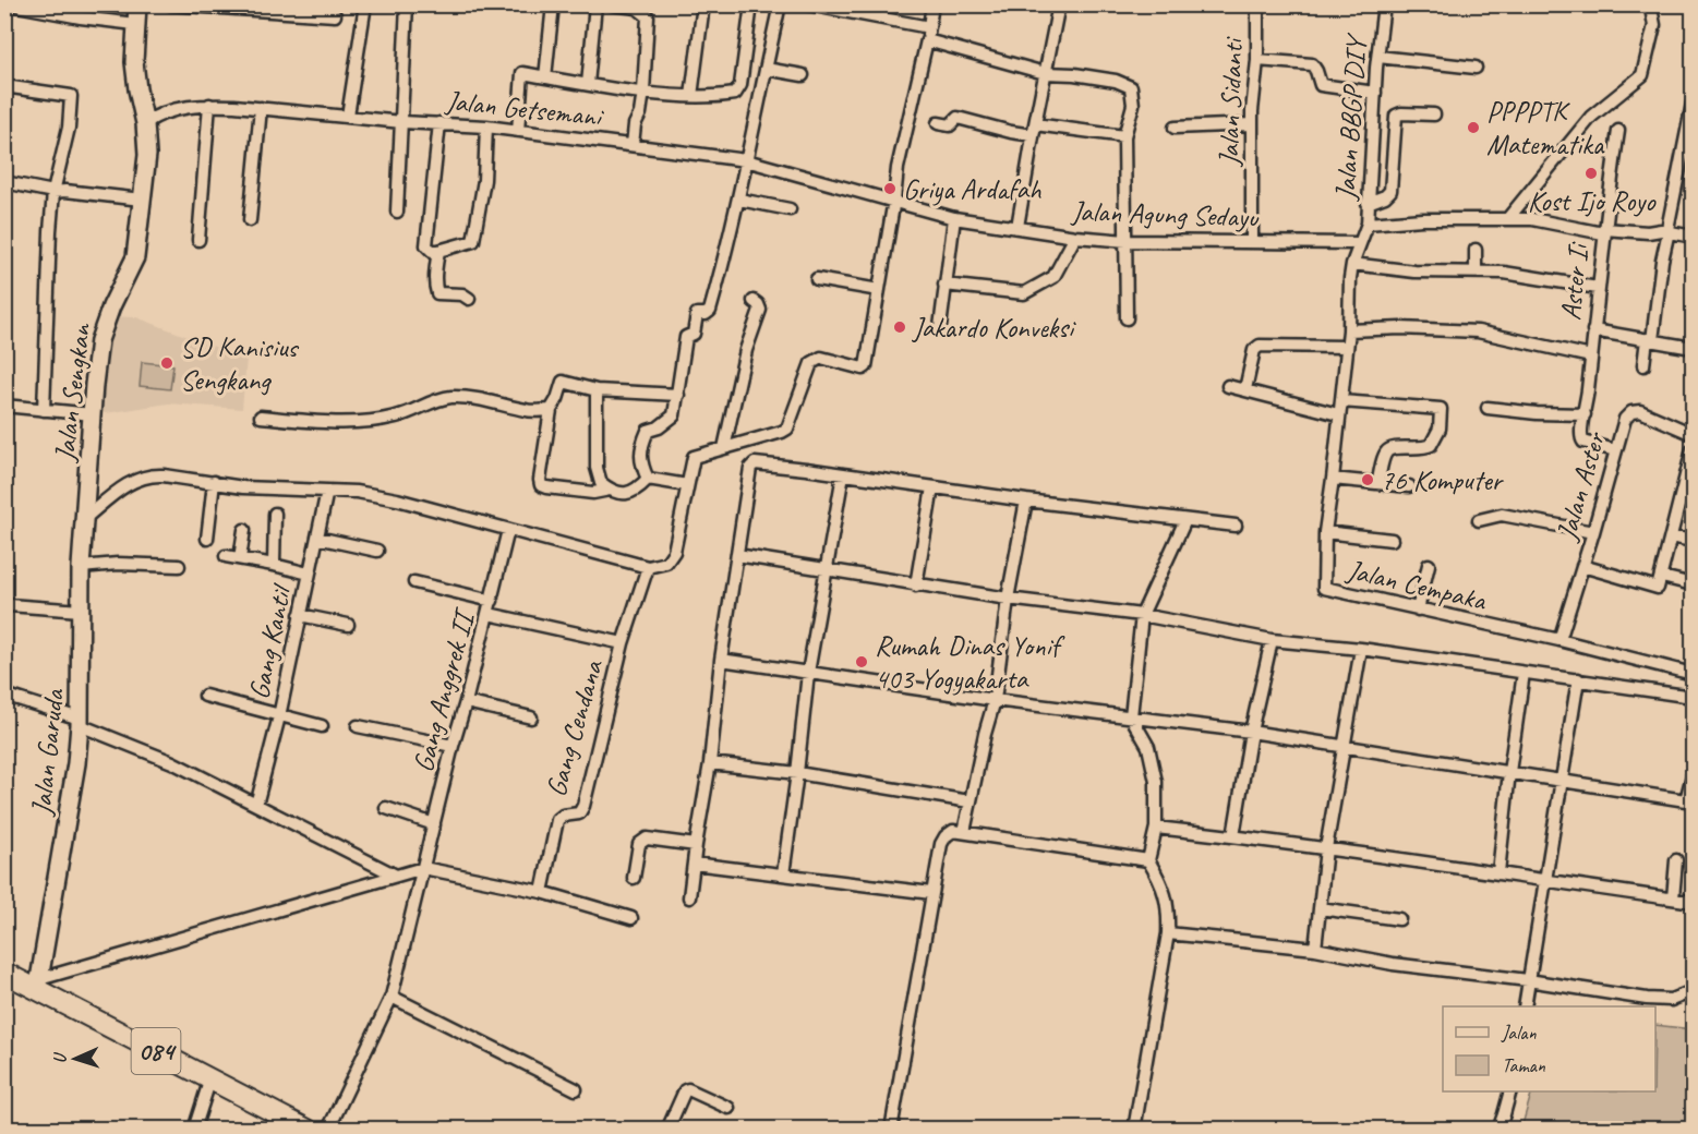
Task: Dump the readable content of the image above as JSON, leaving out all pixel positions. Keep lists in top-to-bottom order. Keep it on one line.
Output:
{"streets":{"main road":["Jalan Sengkan","Jalan Garuda","084"],"street":["Jalan Sidanti","Jalan Getsemani","Jalan BBGP DIY","Jalan Agung Sedayu","Aster Ii","Jalan Aster","Jalan Cempaka","Gang Kantil","Gang Anggrek II","Gang Cendana"]},"crossings":[["Jalan Sidanti","Jalan Agung Sedayu"],["Jalan Getsemani","Jalan Agung Sedayu"],["Jalan Getsemani","Jalan Sengkan"],["Jalan BBGP DIY","Jalan Agung Sedayu"],["Jalan BBGP DIY","Jalan Cempaka"],["Jalan Agung Sedayu","Aster Ii"],["Jalan Agung Sedayu","Jalan Cempaka"],["Aster Ii","Jalan Aster"],["Jalan Sengkan","Jalan Garuda"],["Jalan Aster","Jalan Cempaka"],["Jalan Garuda","084"]],"places":["PPPPTK Matematika","Kost Ijo Royo","Griya Ardafah","Jakardo Konveksi","SD Kanisius Sengkang","76 Komputer","Rumah Dinas Yonif 403 Yogyakarta"],"legend":["Jalan","Taman"],"north":"left"}
